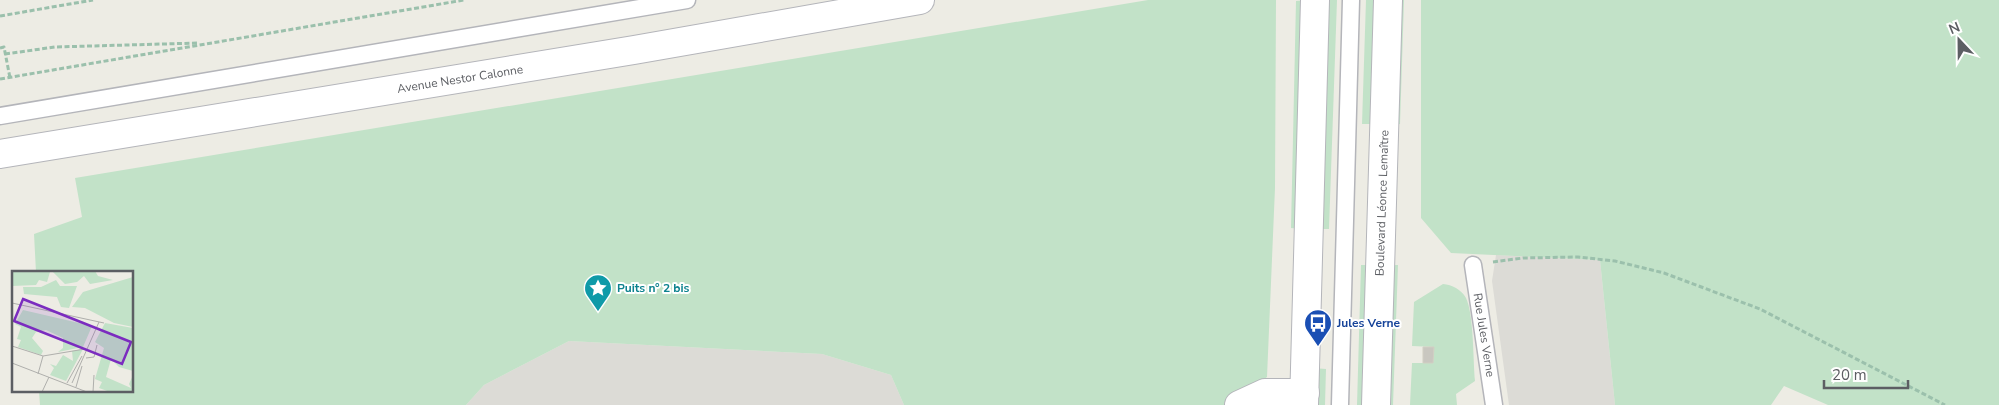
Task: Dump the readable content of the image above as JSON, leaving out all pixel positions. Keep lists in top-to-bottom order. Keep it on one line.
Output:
{"streets":{"street":["Avenue Nestor Calonne","Boulevard Léonce Lemaître"],"lane":["Rue Jules Verne"]},"places":{"place":["Puits n° 2 bis"],"bus stop":["Jules Verne"]},"scale_bar":"20 m","north":"top"}
